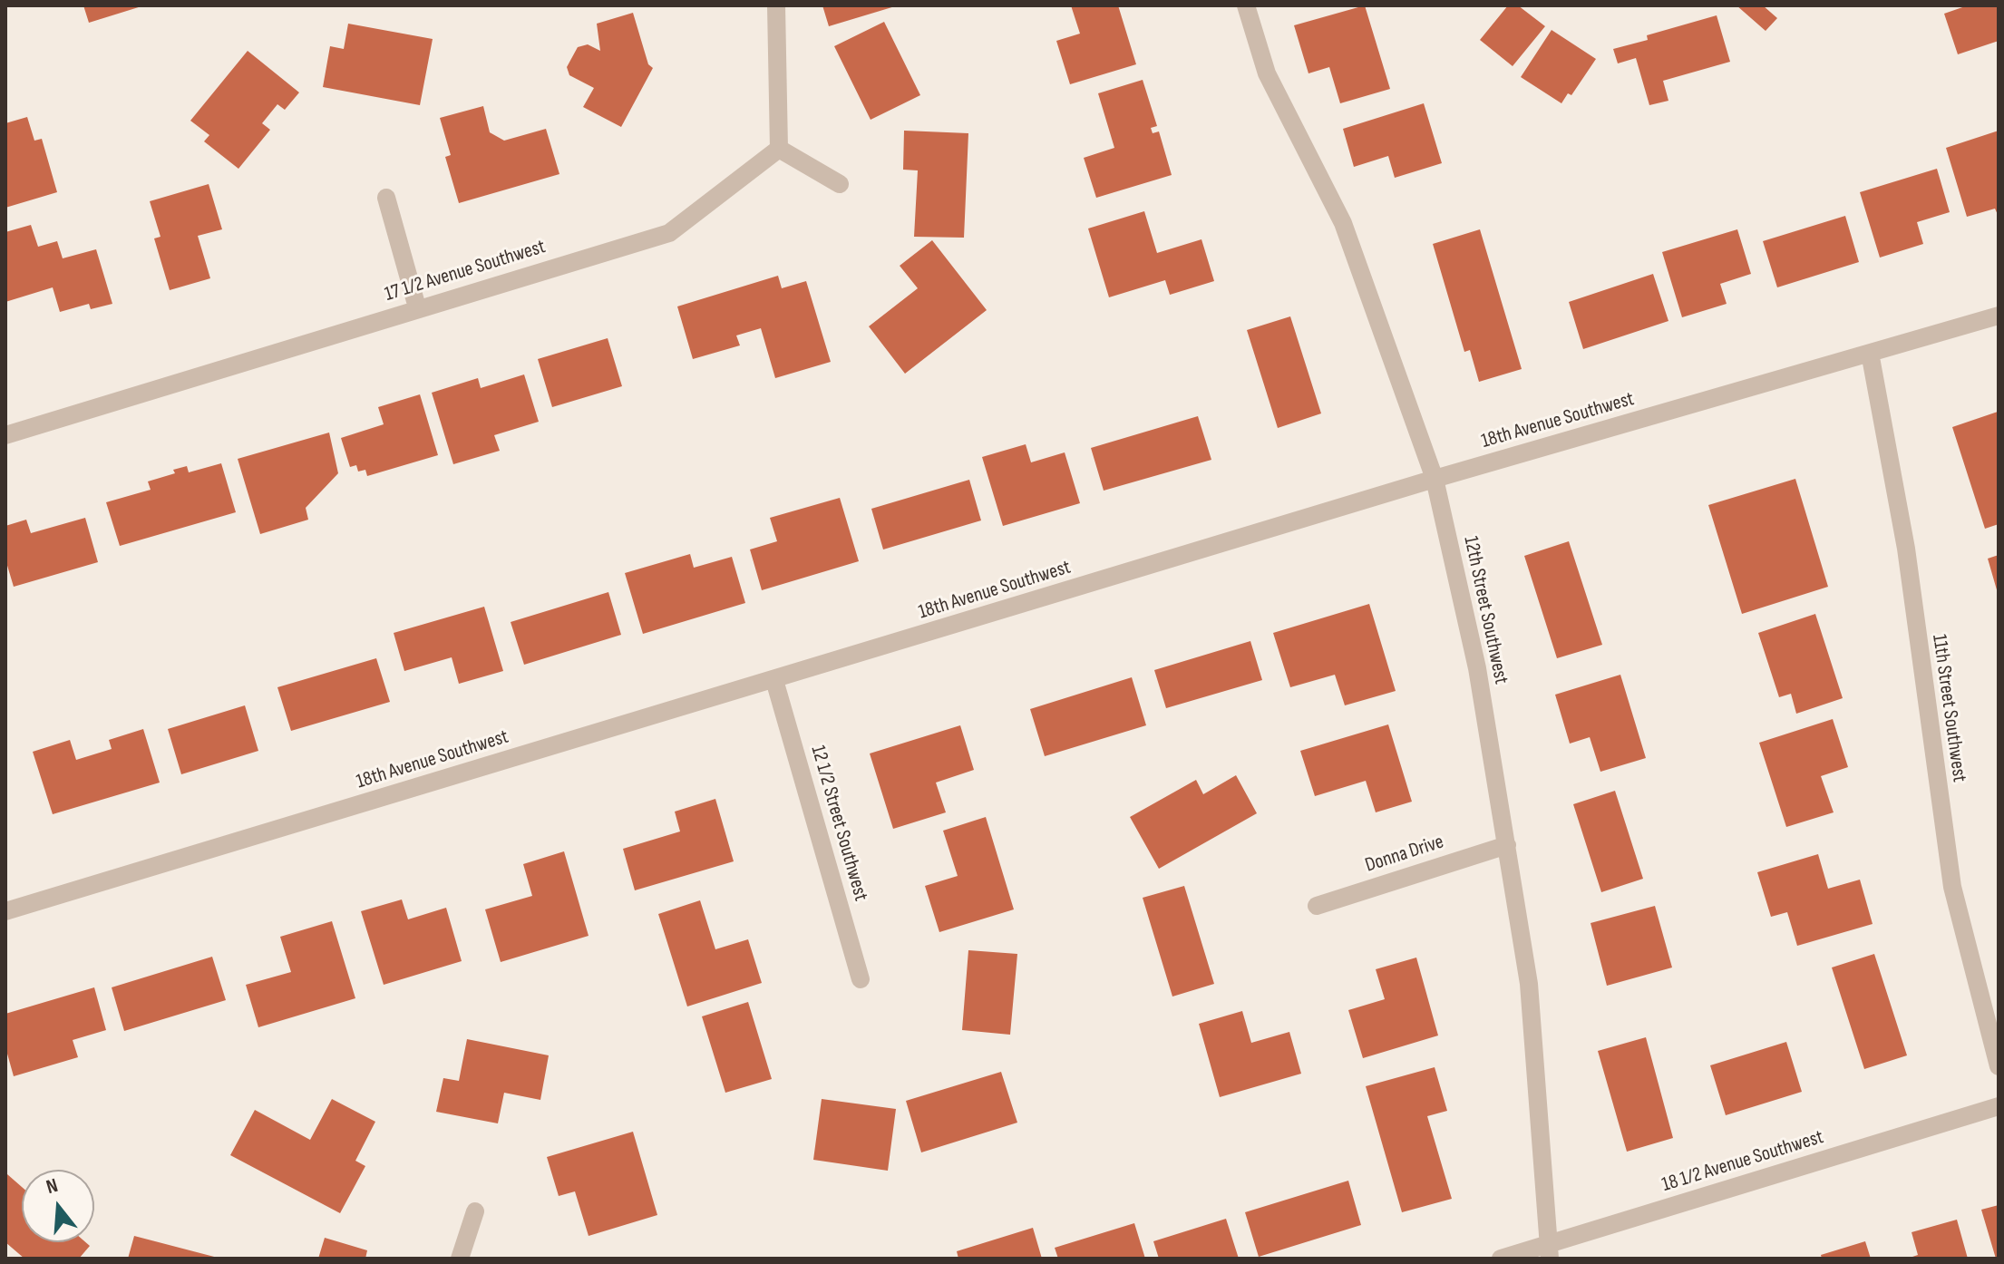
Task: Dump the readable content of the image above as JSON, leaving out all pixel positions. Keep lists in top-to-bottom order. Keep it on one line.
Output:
{"streets":{"street":["17 1/2 Avenue Southwest","18th Avenue Southwest","12th Street Southwest","11th Street Southwest","12 1/2 Street Southwest","Donna Drive","18 1/2 Avenue Southwest"]},"crossings":[["18th Avenue Southwest","12th Street Southwest"],["18th Avenue Southwest","11th Street Southwest"],["18th Avenue Southwest","12 1/2 Street Southwest"],["12th Street Southwest","Donna Drive"],["12th Street Southwest","18 1/2 Avenue Southwest"]],"north":"top"}
